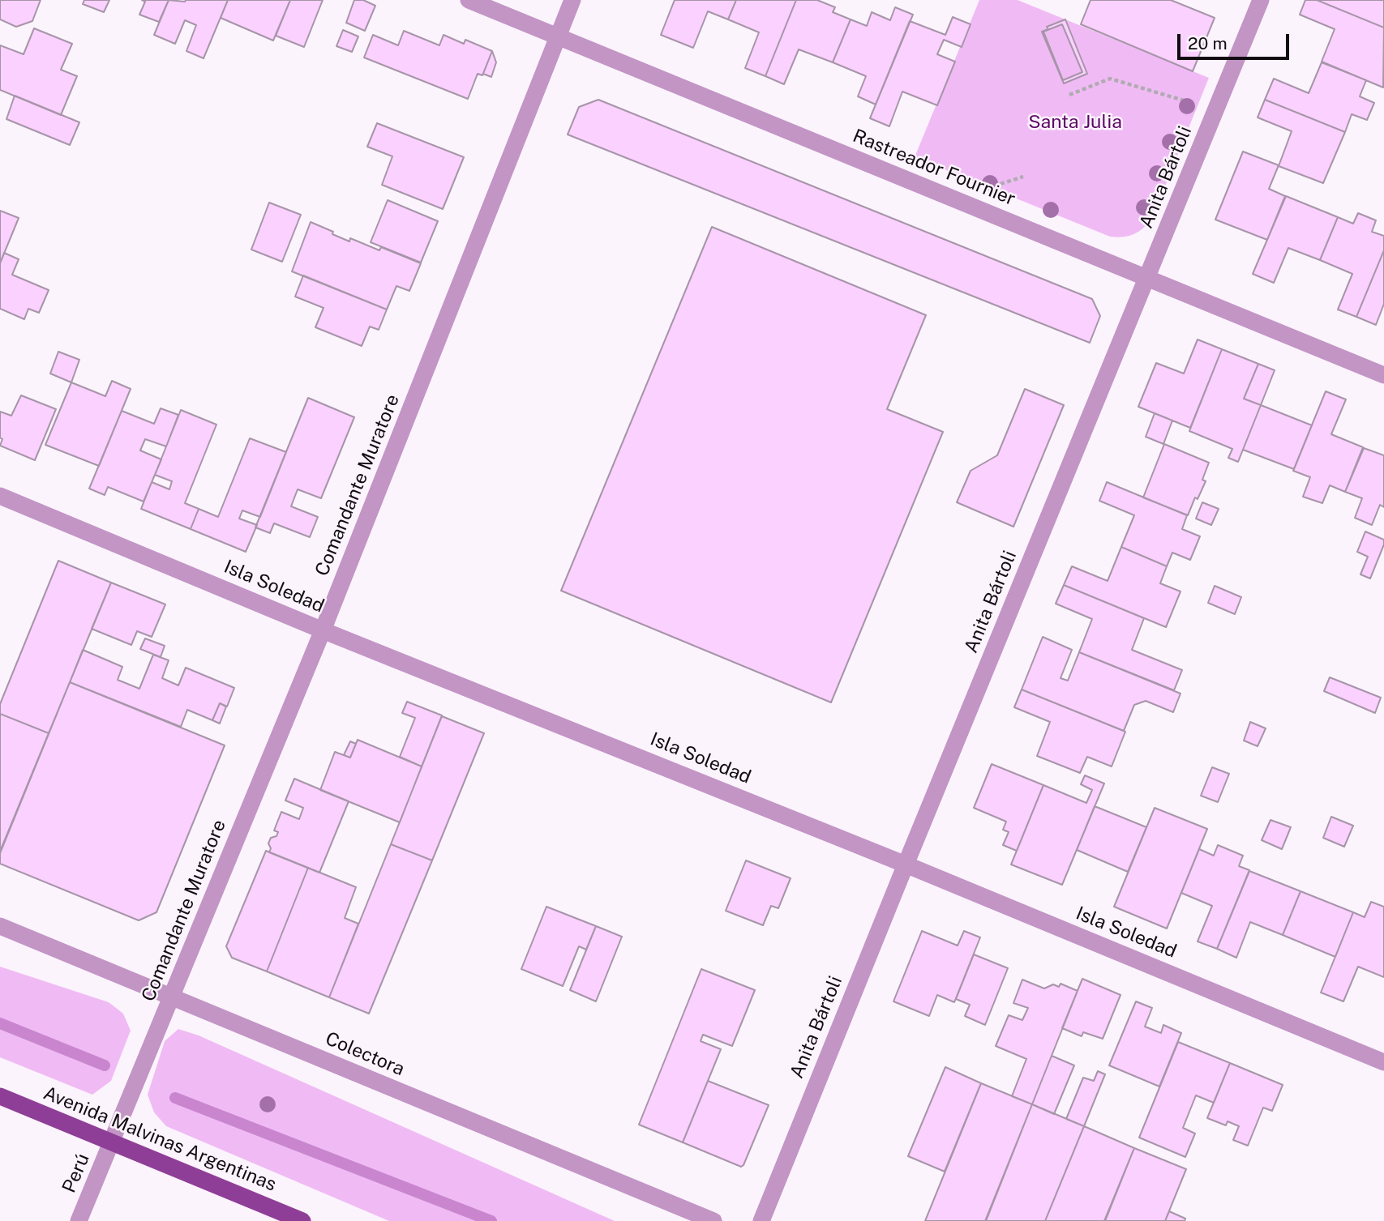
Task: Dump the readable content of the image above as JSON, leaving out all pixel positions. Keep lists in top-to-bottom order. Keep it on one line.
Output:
{"streets":{"main road":["Avenida Malvinas Argentinas"],"street":["Rastreador Fournier","Anita Bártoli","Comandante Muratore","Isla Soledad","Colectora","Perú"]},"crossings":[["Rastreador Fournier","Anita Bártoli"],["Rastreador Fournier","Comandante Muratore"],["Anita Bártoli","Isla Soledad"],["Comandante Muratore","Isla Soledad"],["Comandante Muratore","Colectora"],["Comandante Muratore","Avenida Malvinas Argentinas"],["Comandante Muratore","Perú"],["Avenida Malvinas Argentinas","Perú"]],"parks":["Santa Julia"],"scale_bar":"20 m"}
